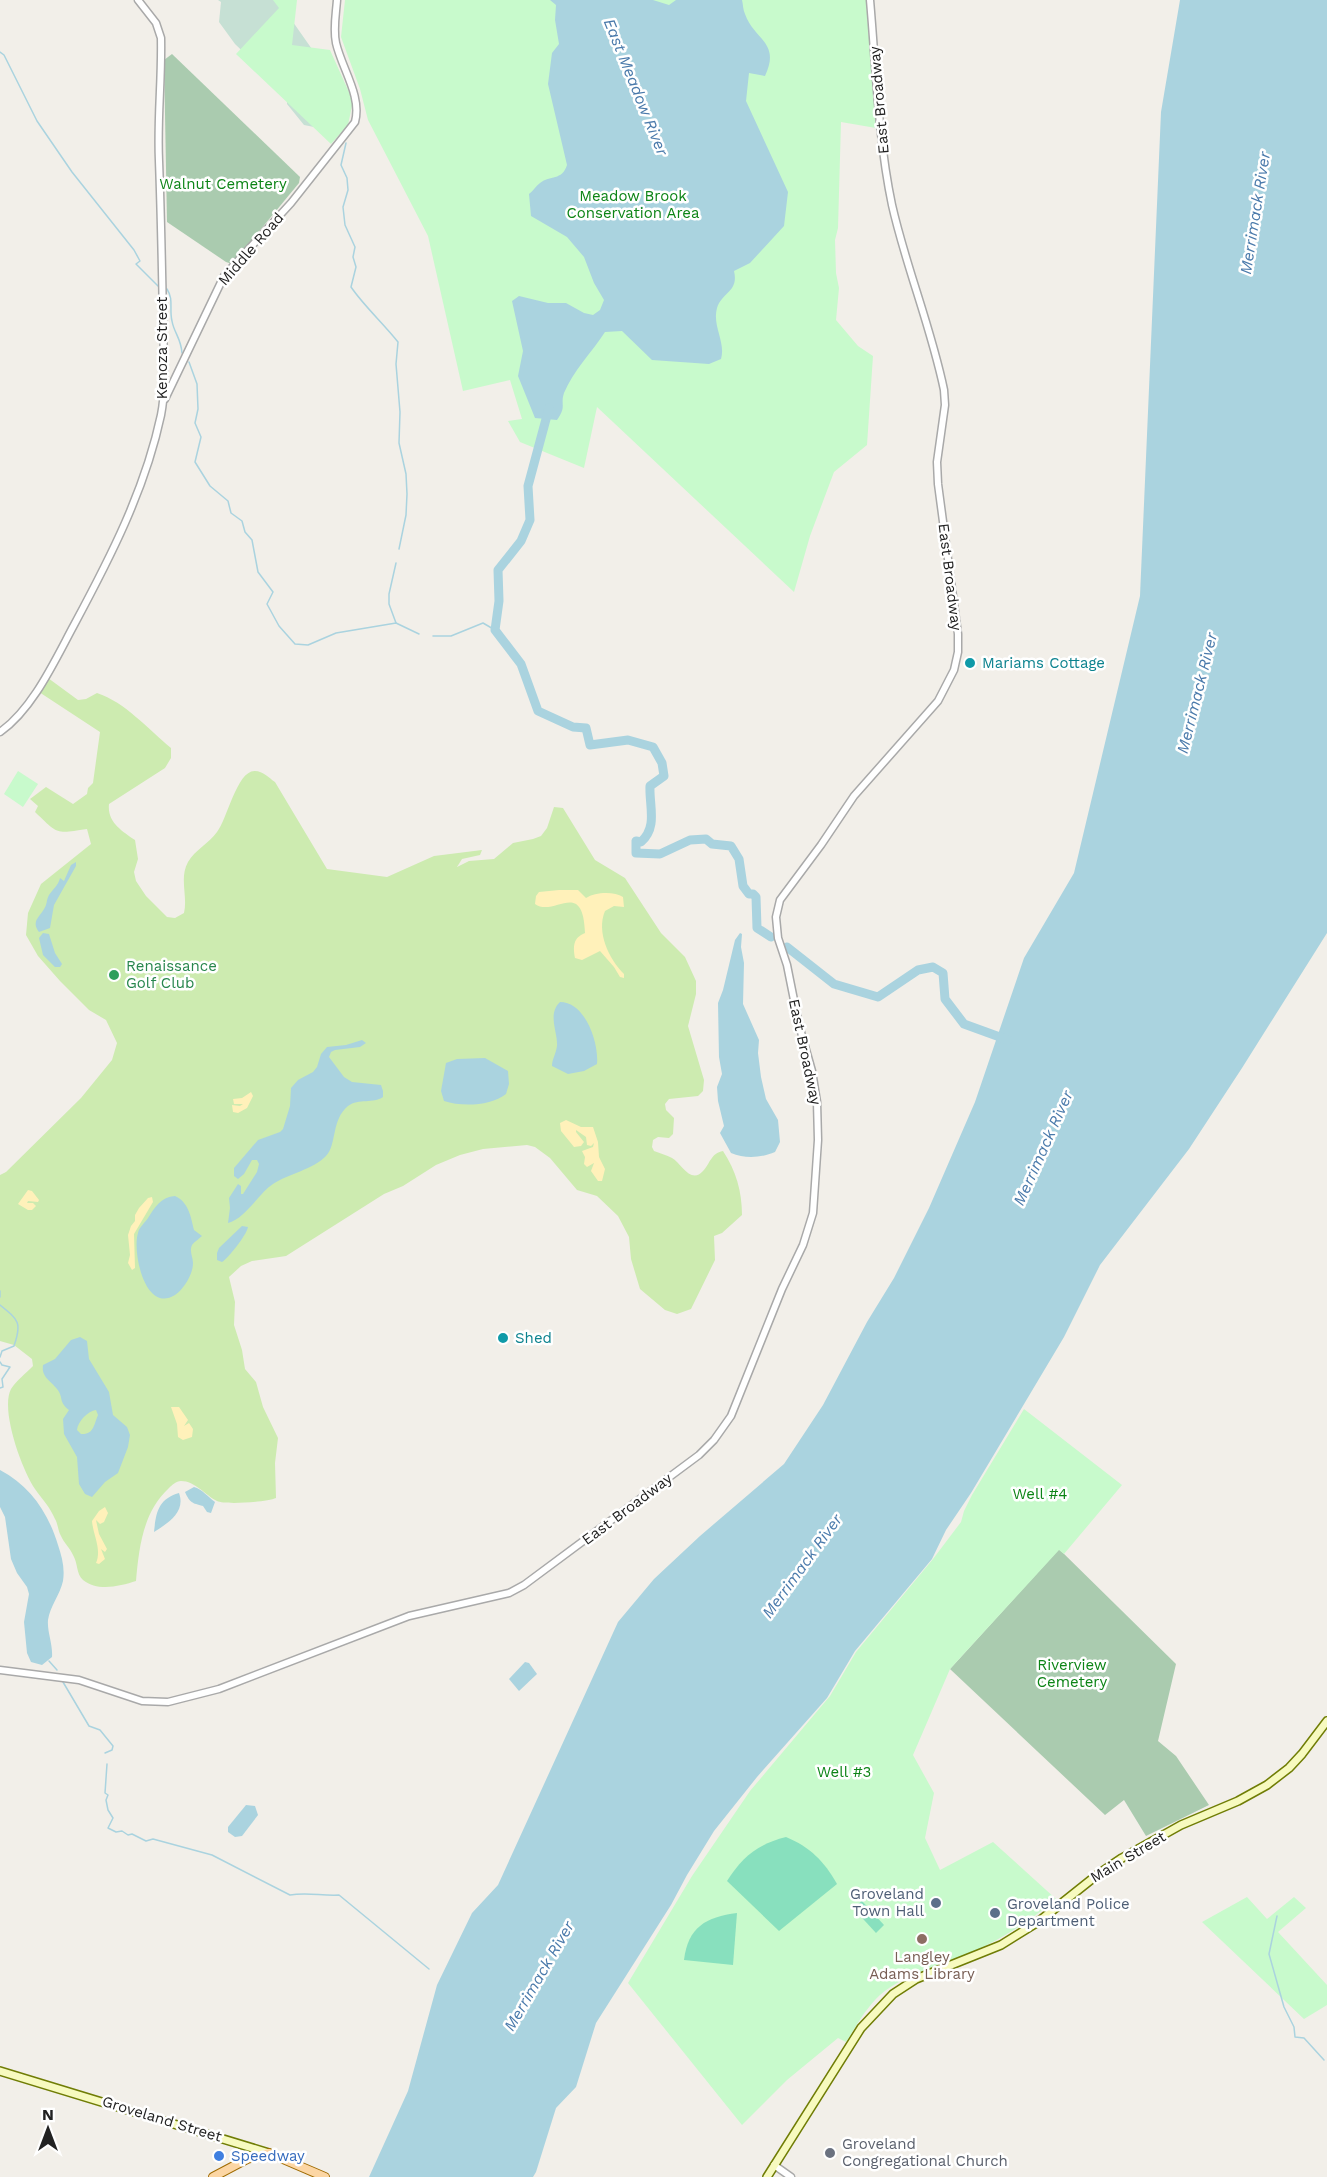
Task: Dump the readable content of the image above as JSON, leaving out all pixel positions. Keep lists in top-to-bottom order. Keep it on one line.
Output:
{"streets":{"main road":["Main Street","Groveland Street"],"street":["East Broadway","Middle Road","Kenoza Street"]},"crossings":[["Middle Road","Kenoza Street"]],"water":["East Meadow River","Merrimack River"],"parks":["Walnut Cemetery","Meadow Brook Conservation Area","Well #4","Riverview Cemetery","Well #3"],"places":["Mariams Cottage","Renaissance Golf Club","Shed","Groveland Town Hall","Groveland Police Department","Langley Adams Library","Groveland Congregational Church","Speedway"],"north":"top"}
